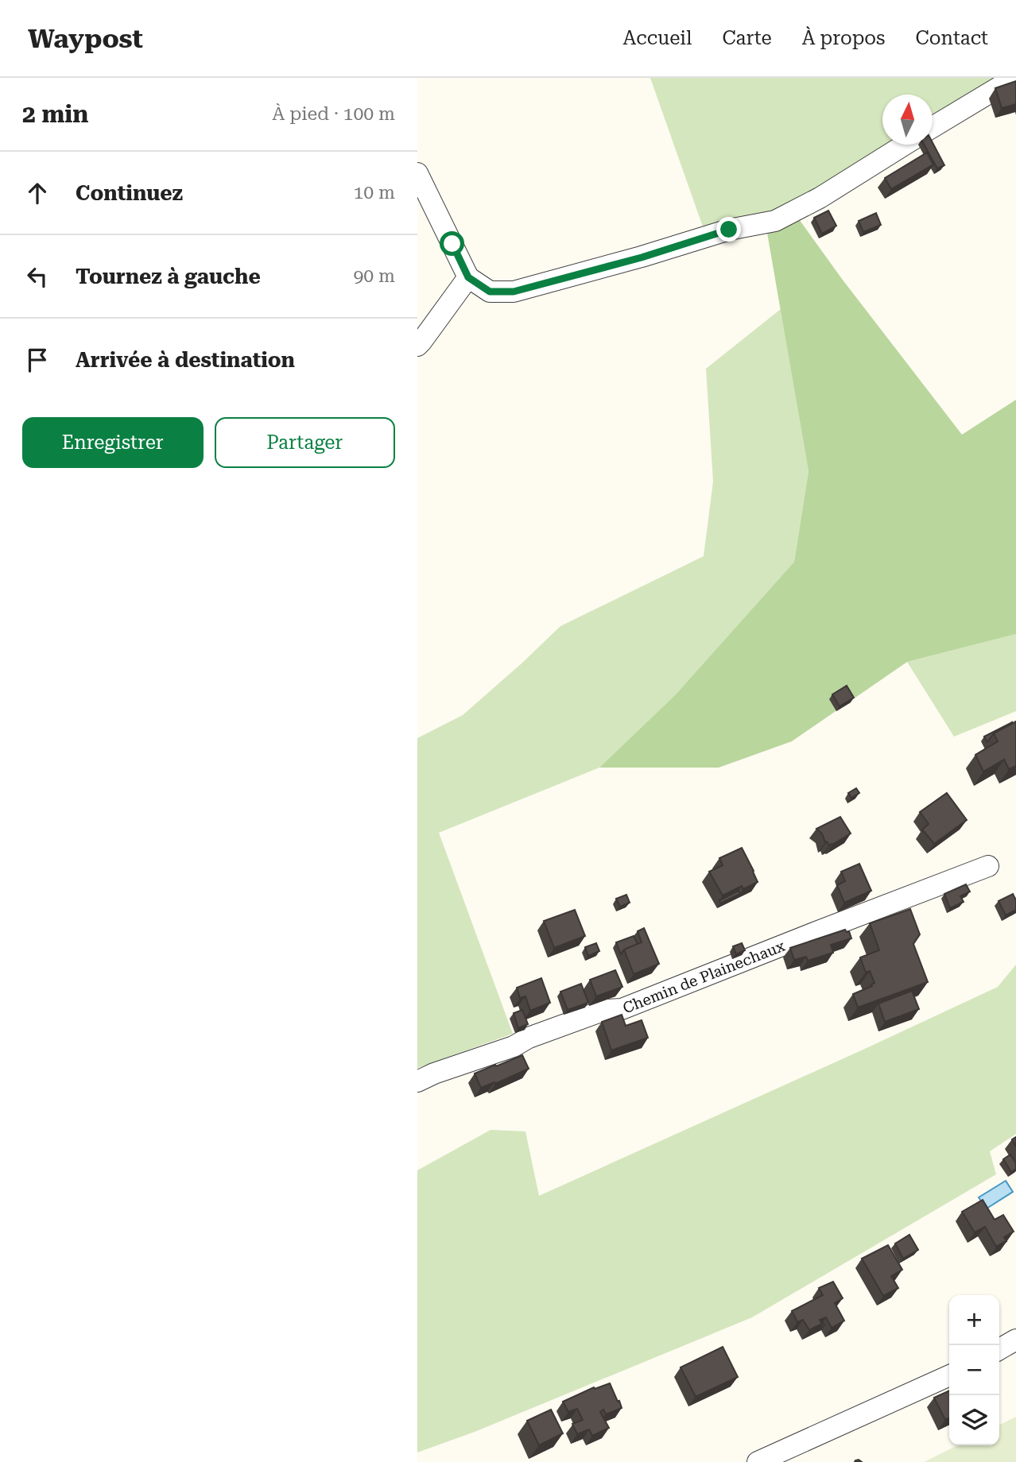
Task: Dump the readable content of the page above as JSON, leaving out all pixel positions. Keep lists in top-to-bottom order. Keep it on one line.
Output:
{"streets":{"street":["Chemin de Plainechaux"]},"north":"top","page":{"header":"Waypost","nav":["Accueil","Carte","À propos","Contact"],"heading":["2 min","À pied · 100 m"],"list":[["Continuez","10 m"],["Tournez à gauche","90 m"],"Arrivée à destination"],"buttons":["Enregistrer","Partager"],"map_buttons":["+","−"]}}
